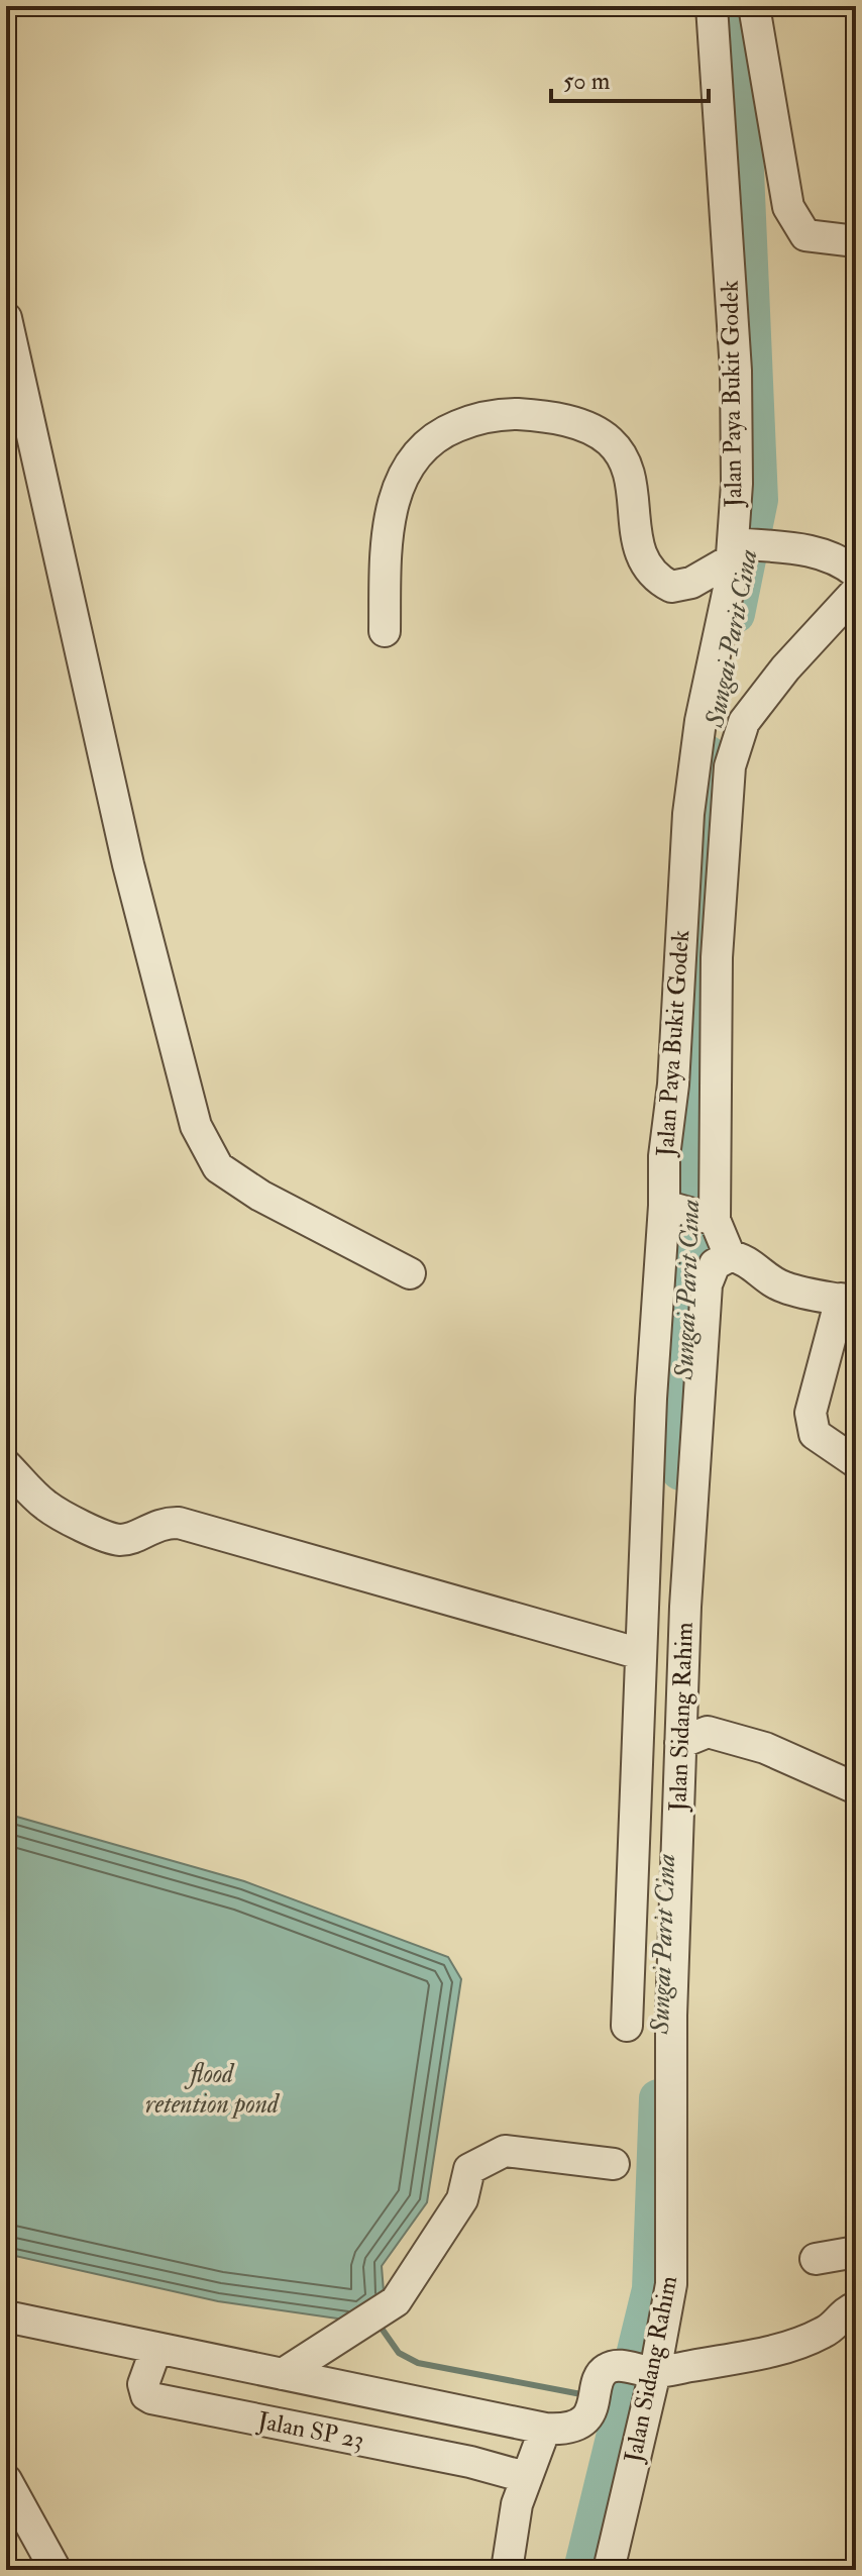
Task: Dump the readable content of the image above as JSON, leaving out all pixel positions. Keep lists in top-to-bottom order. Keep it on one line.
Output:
{"streets":{"street":["Jalan Paya Bukit Godek","Jalan Sidang Rahim","Jalan SP 23"]},"water":["Sungai Parit Cina","flood retention pond"],"scale_bar":"50 m"}
